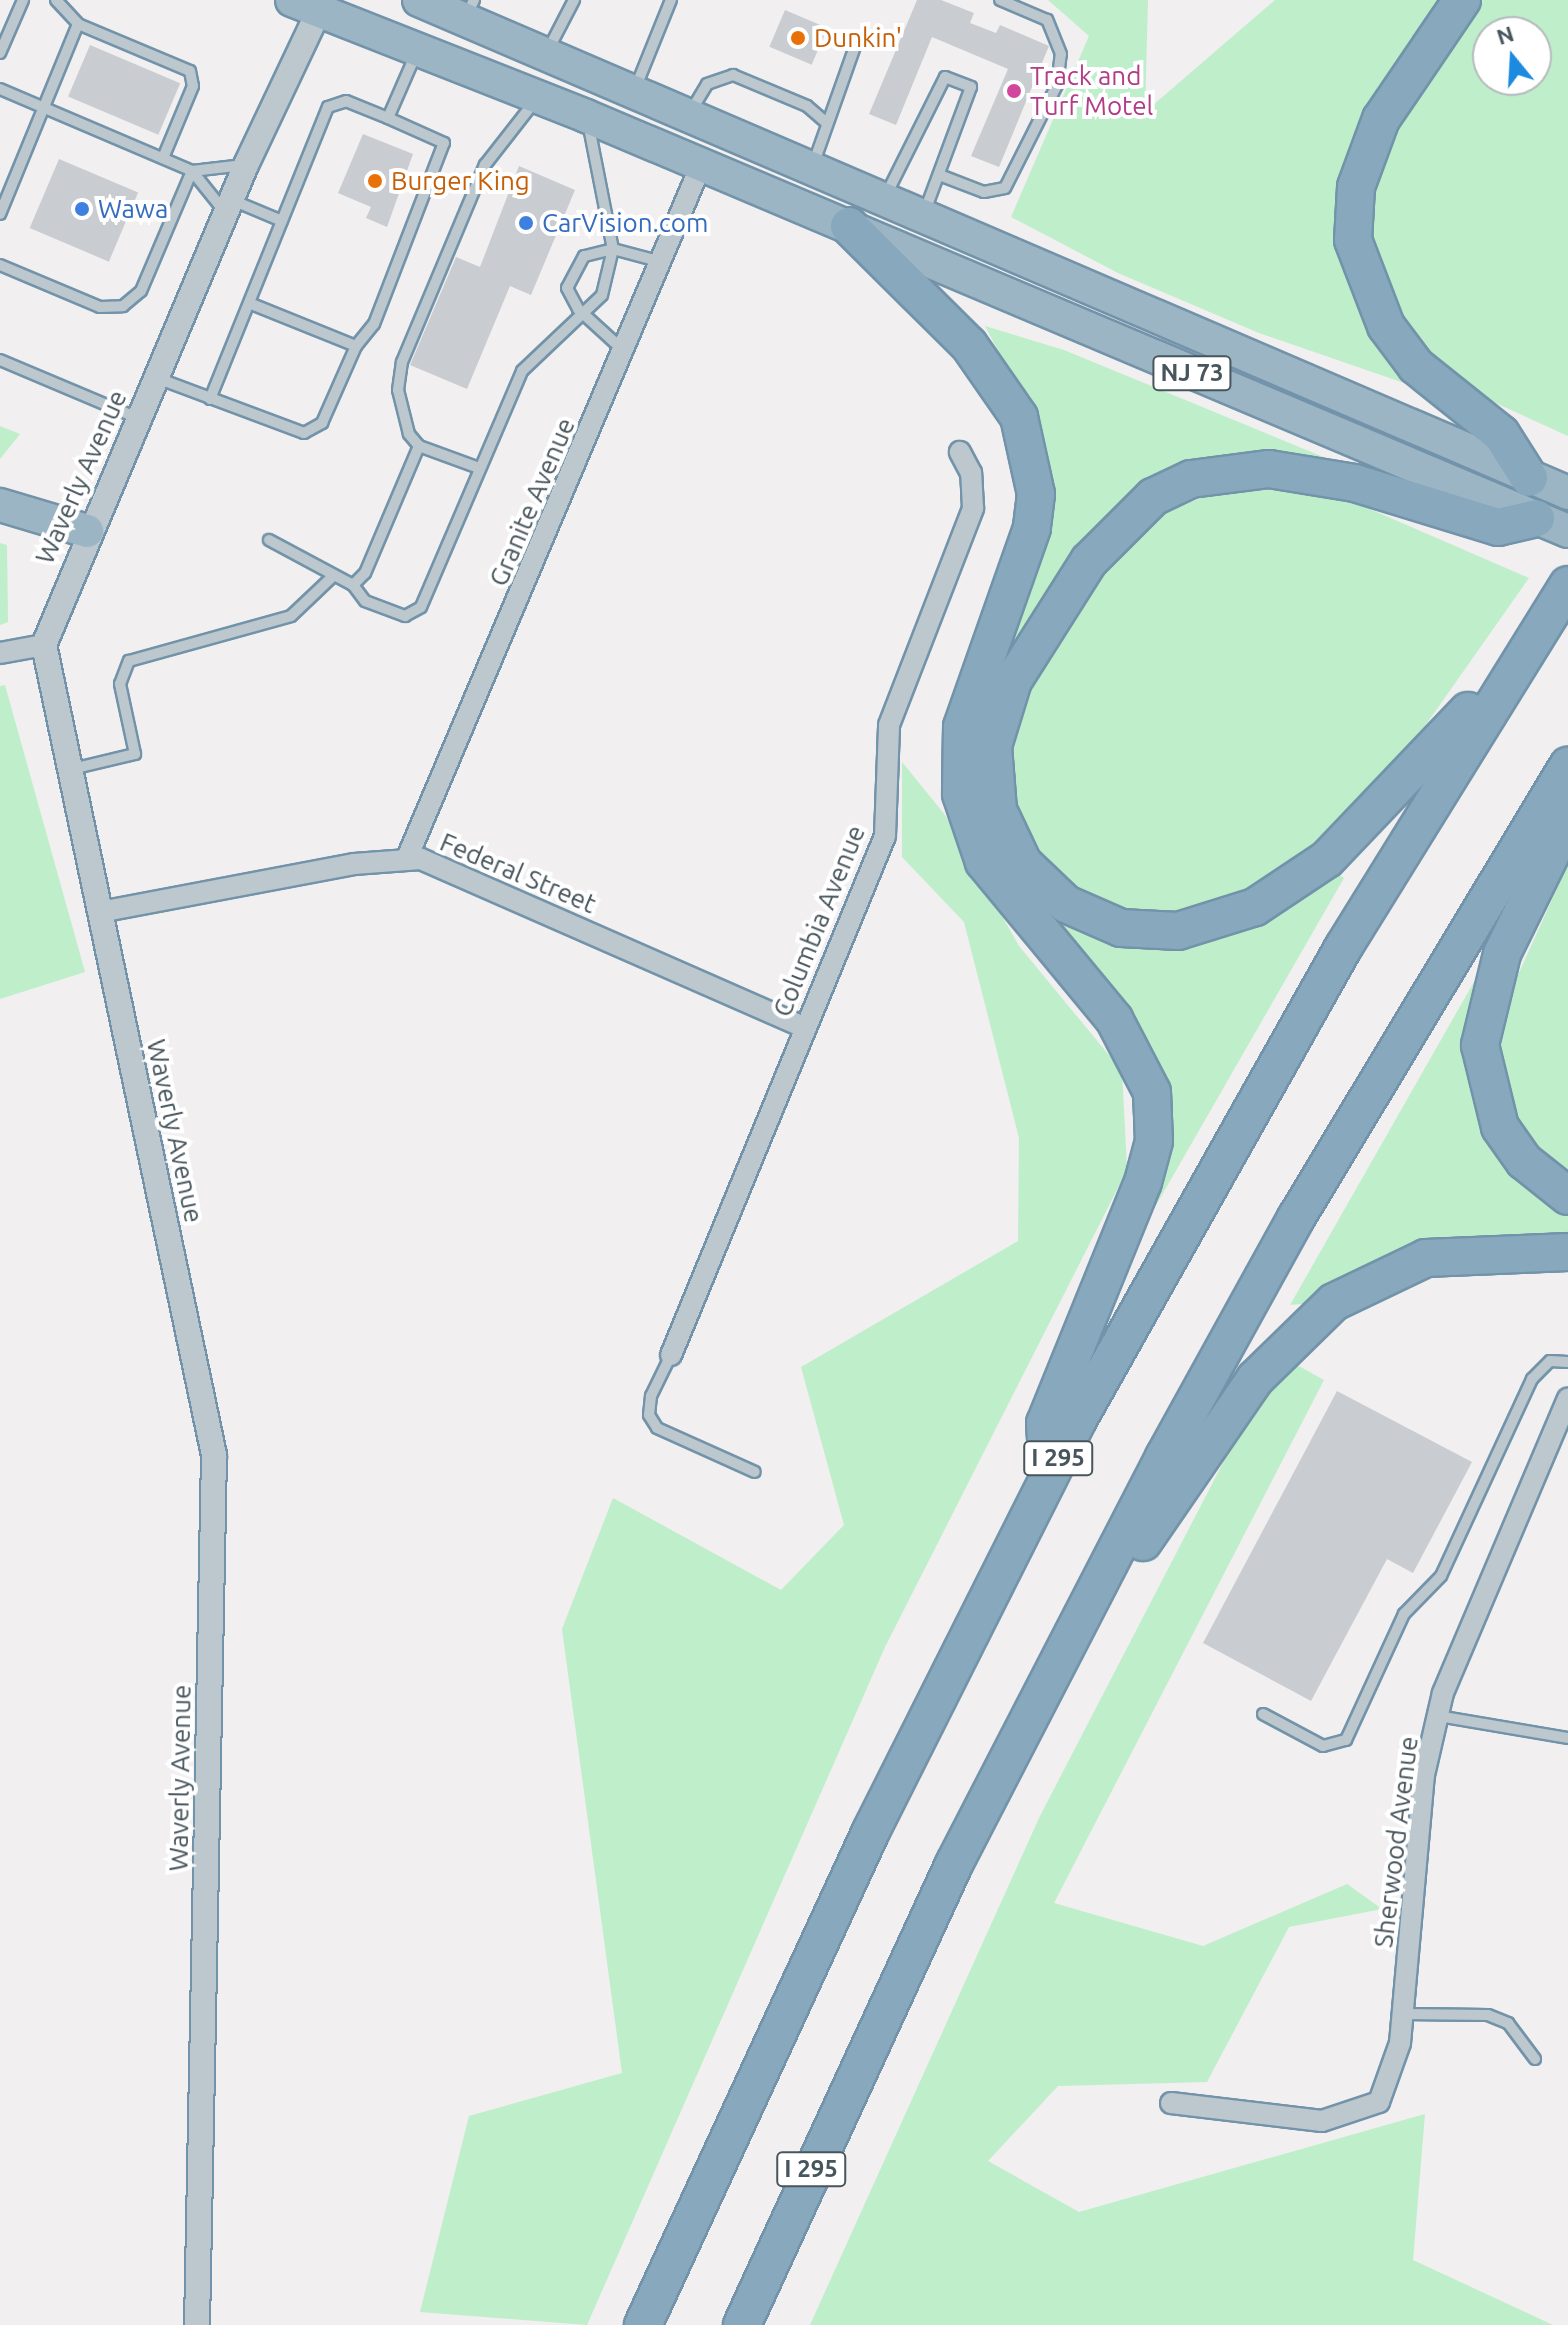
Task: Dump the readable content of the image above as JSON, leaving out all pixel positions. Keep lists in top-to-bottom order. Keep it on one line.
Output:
{"streets":{"highway":["NJ 73","I 295"],"street":["Waverly Avenue","Granite Avenue","Federal Street","Columbia Avenue","Sherwood Avenue"]},"crossings":[["NJ 73","Waverly Avenue"],["NJ 73","Granite Avenue"],["Waverly Avenue","Federal Street"],["Granite Avenue","Federal Street"],["Federal Street","Columbia Avenue"]],"places":["Dunkin'","Track and Turf Motel","Burger King","Wawa","CarVision.com"],"north":"top"}
